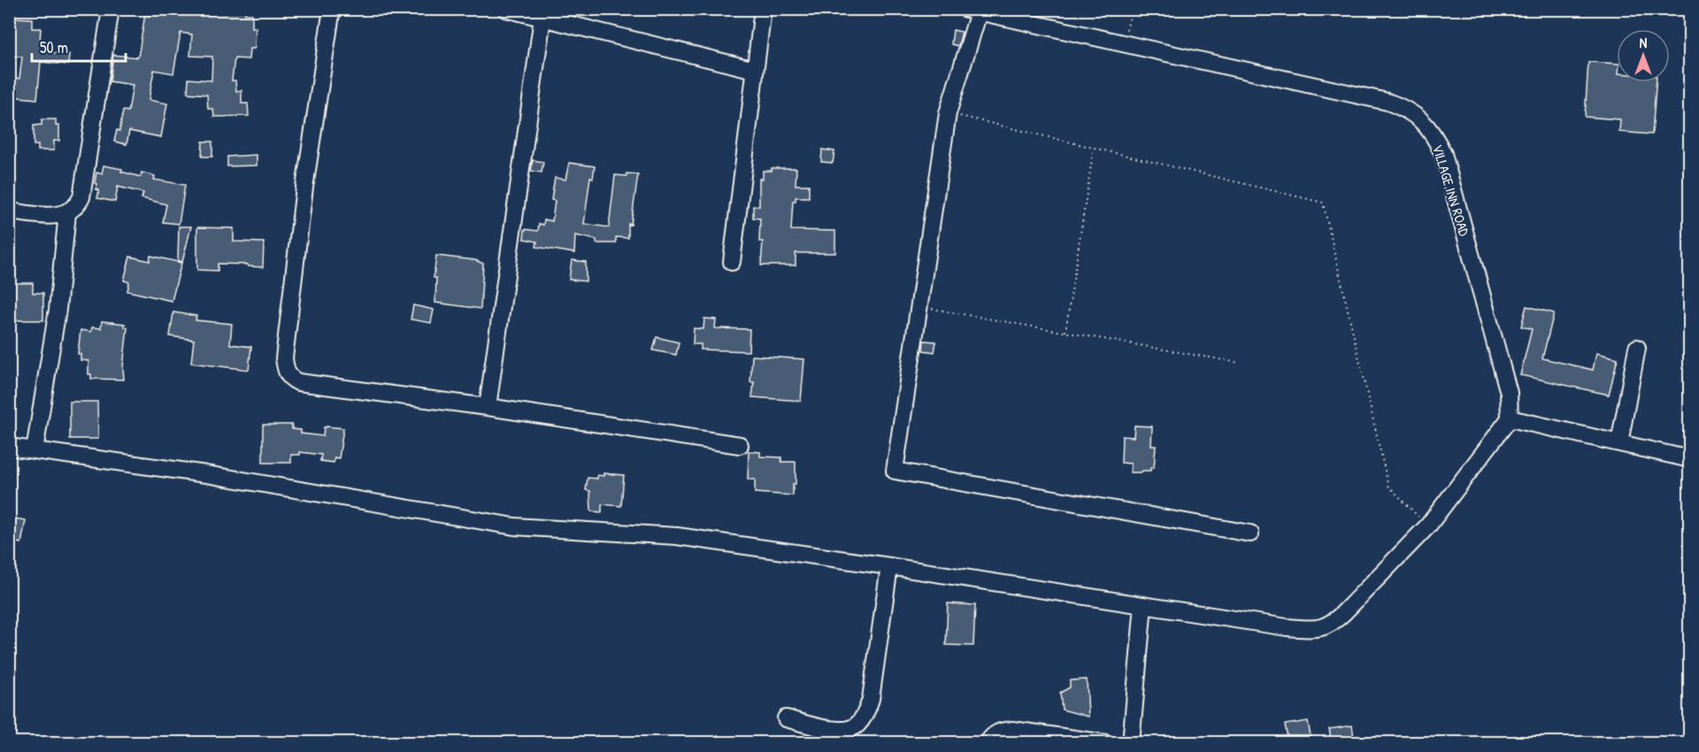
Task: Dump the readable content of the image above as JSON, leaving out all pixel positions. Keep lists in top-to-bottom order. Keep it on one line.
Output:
{"streets":{"street":["VILLAGE INN ROAD"]},"scale_bar":"50 m","north":"top"}
